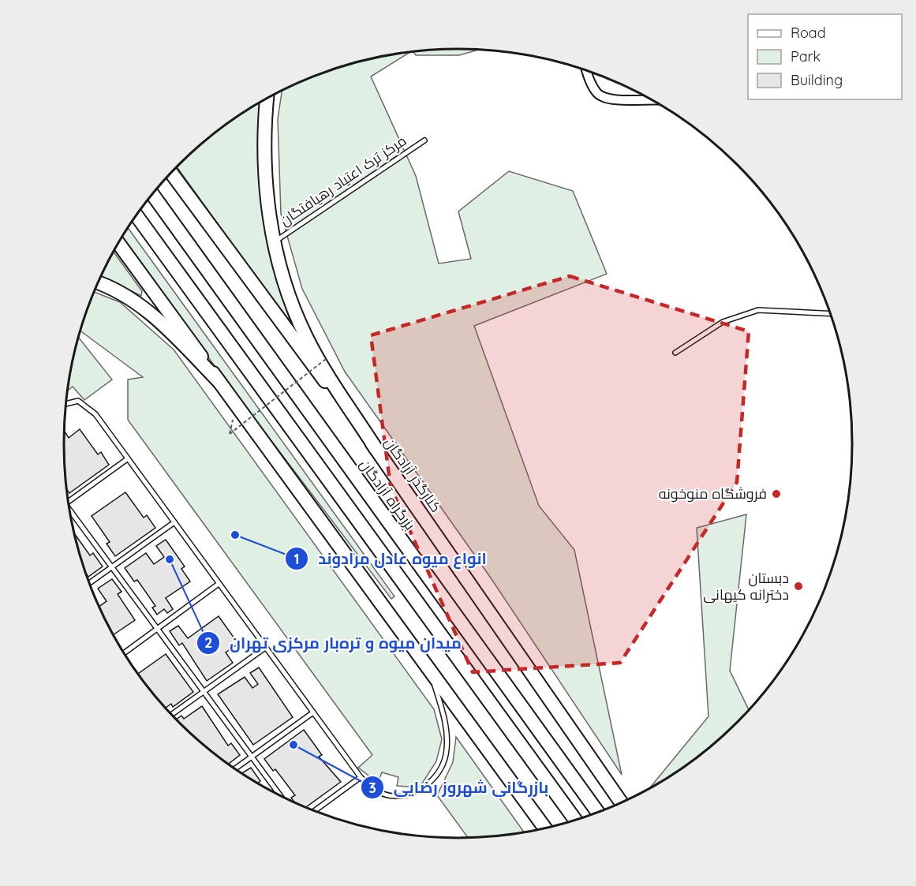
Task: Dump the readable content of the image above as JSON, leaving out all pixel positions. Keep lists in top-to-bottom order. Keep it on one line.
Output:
{"streets":{"main road":["کنارگذر آزادگان","بزرگراه آزادگان"],"lane":["مرکز ترک اعتیاد رهیافتگان"]},"places":["فروشگاه منوخونه","انواع میوه عادل مرادوند","میدان میوه و تره‌بار مرکزی تهران","دبستان دخترانه کیهانی","بازرگانی شهروز رضایی"],"legend":["Road","Park","Building"]}
